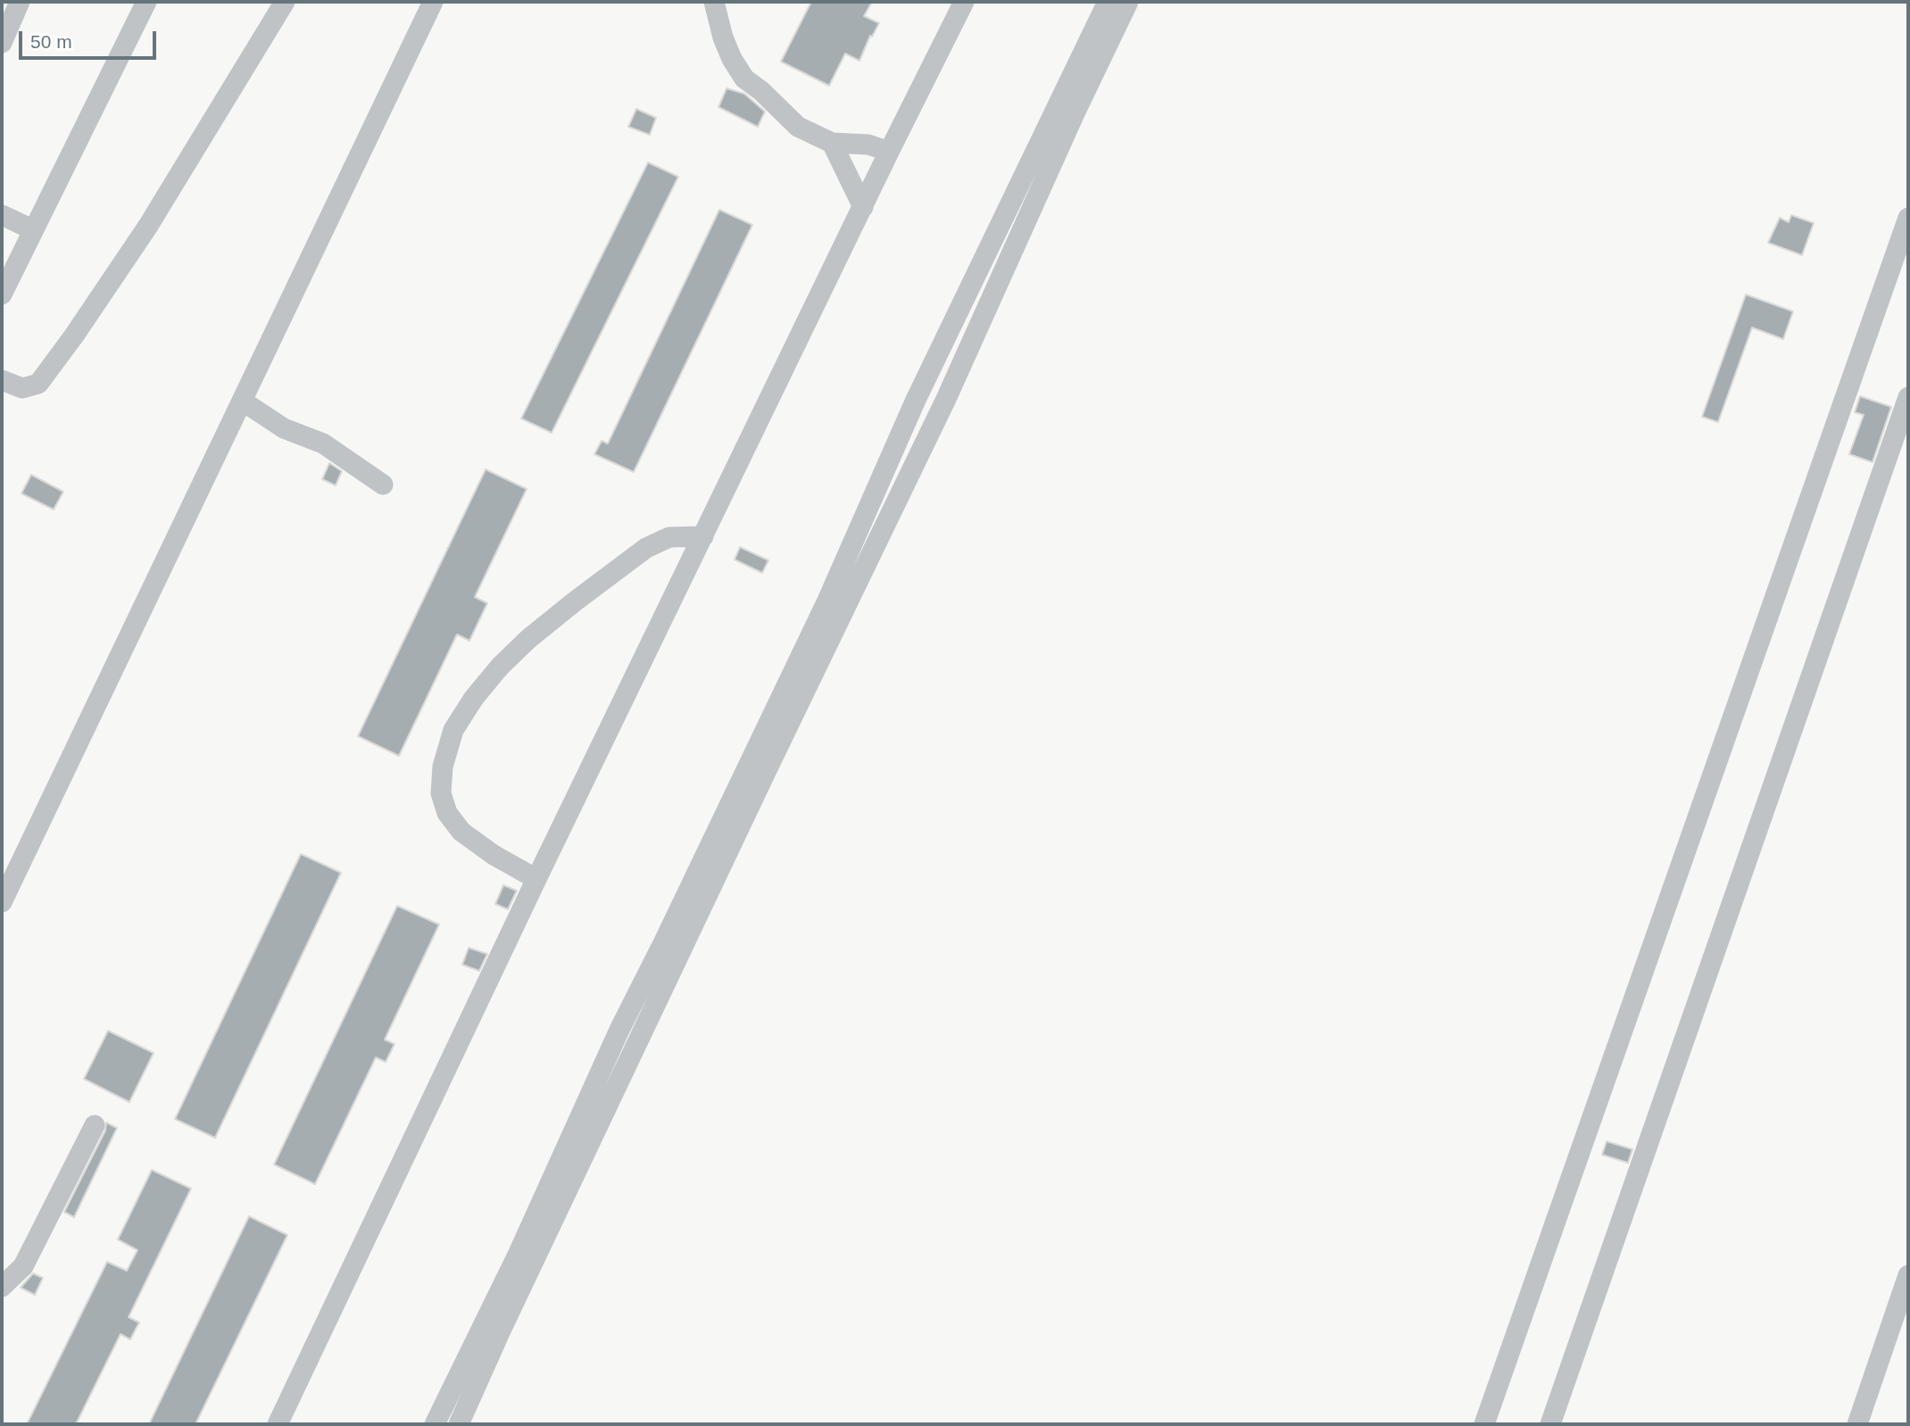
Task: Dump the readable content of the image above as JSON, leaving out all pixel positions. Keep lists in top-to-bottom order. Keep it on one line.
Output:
{"scale_bar":"50 m"}
